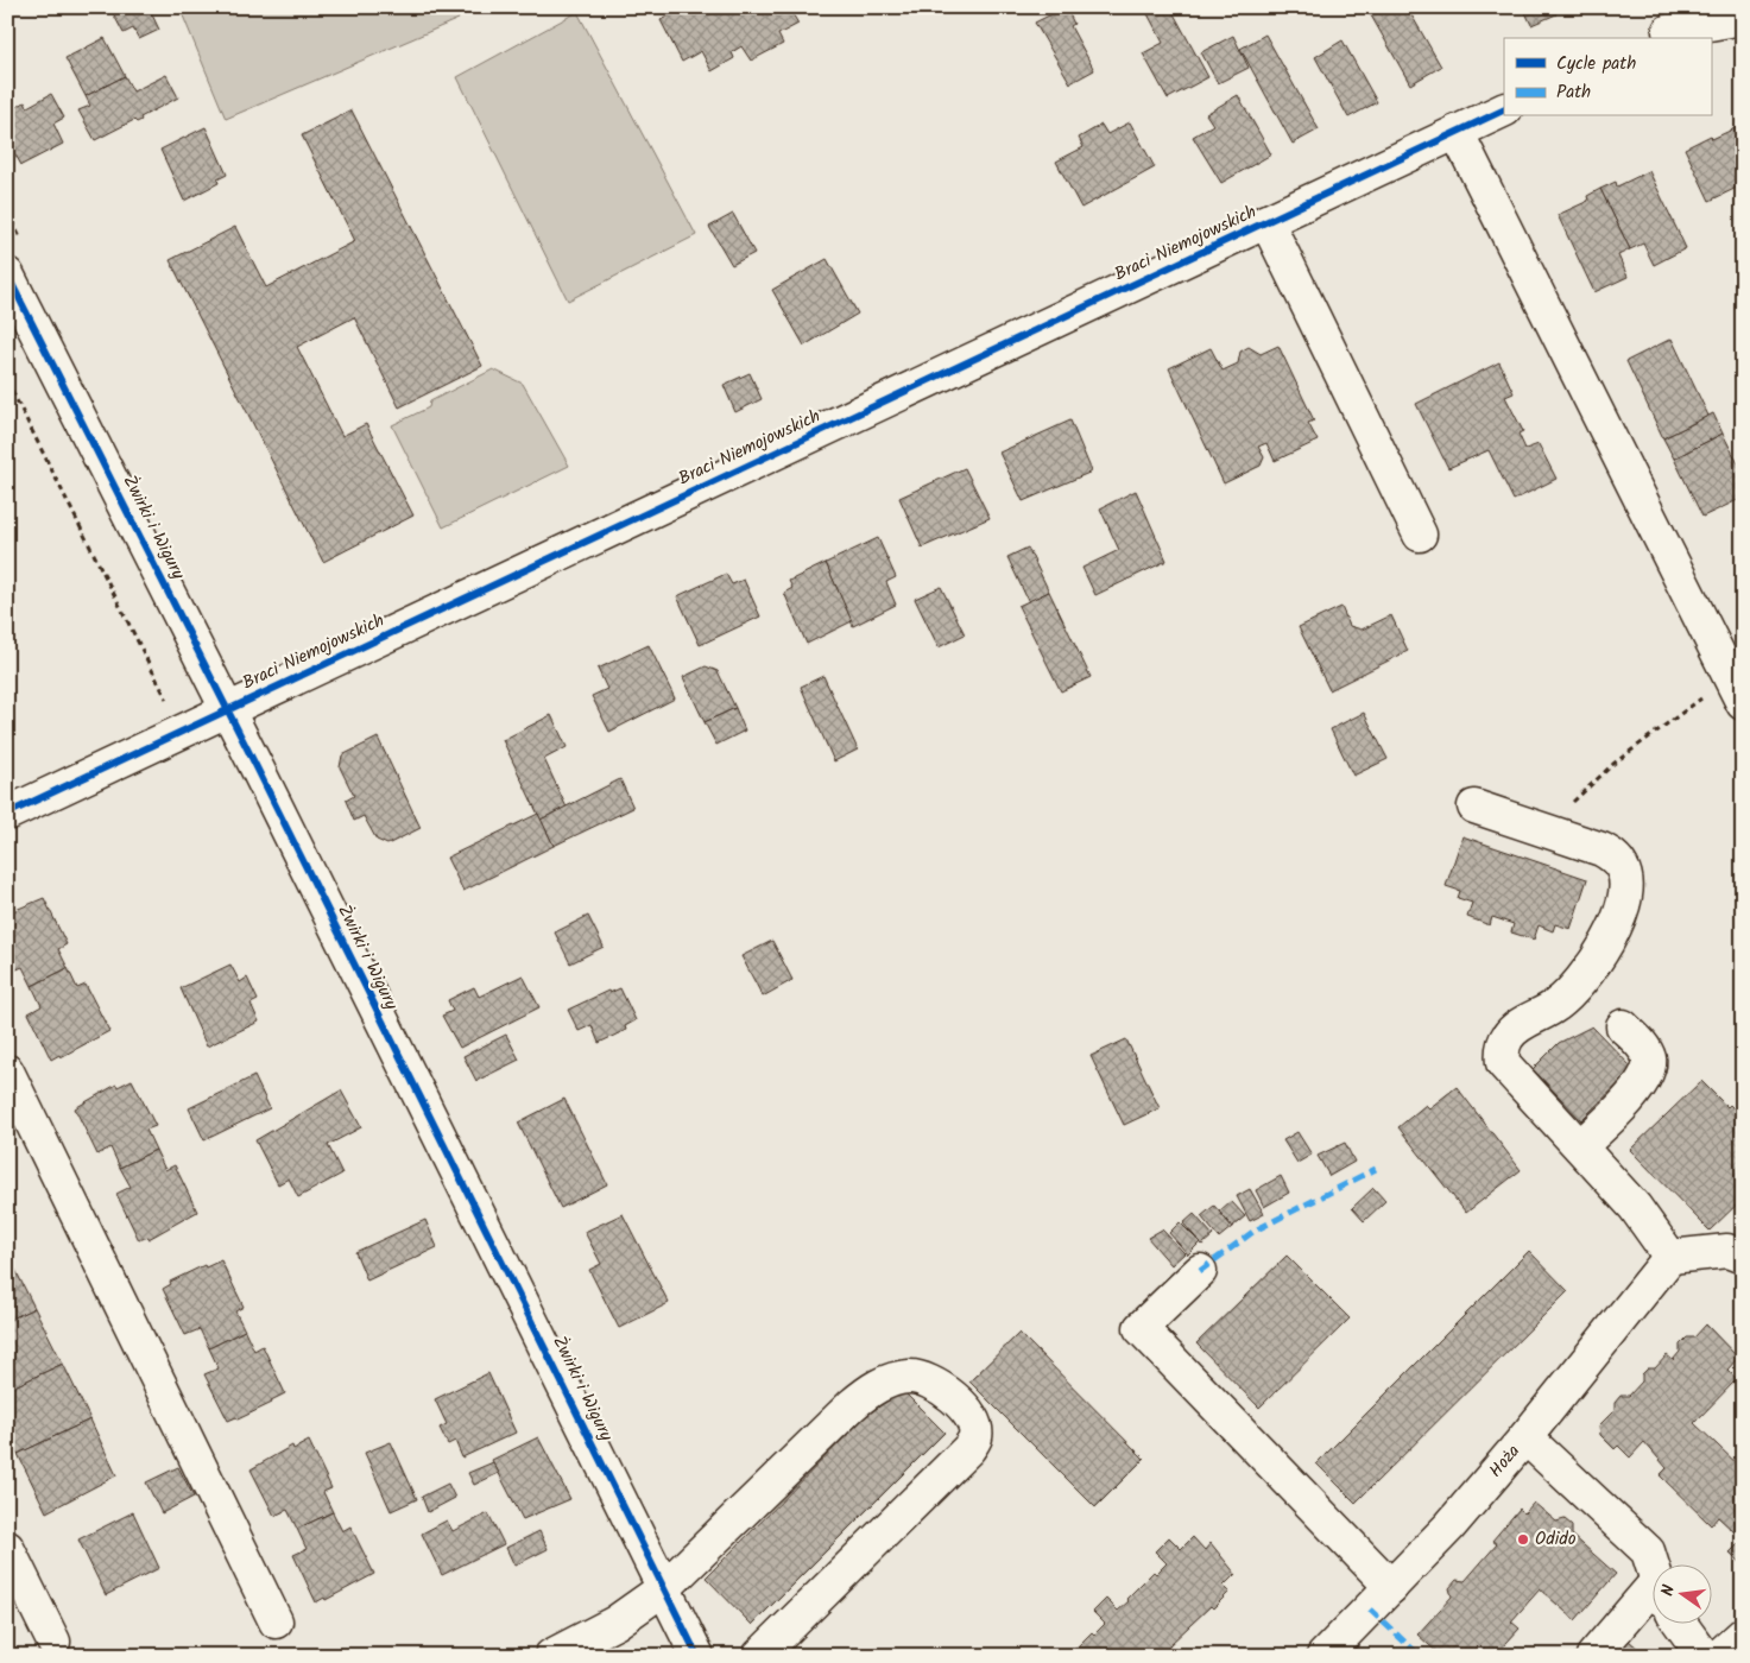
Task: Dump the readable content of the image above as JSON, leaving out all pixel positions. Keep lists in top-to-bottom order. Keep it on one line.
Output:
{"streets":{"street":["Braci Niemojowskich","Żwirki i Wigury","Hoża"]},"crossings":[["Braci Niemojowskich","Żwirki i Wigury"]],"places":["Odido"],"legend":["Cycle path","Path"],"north":"left"}
